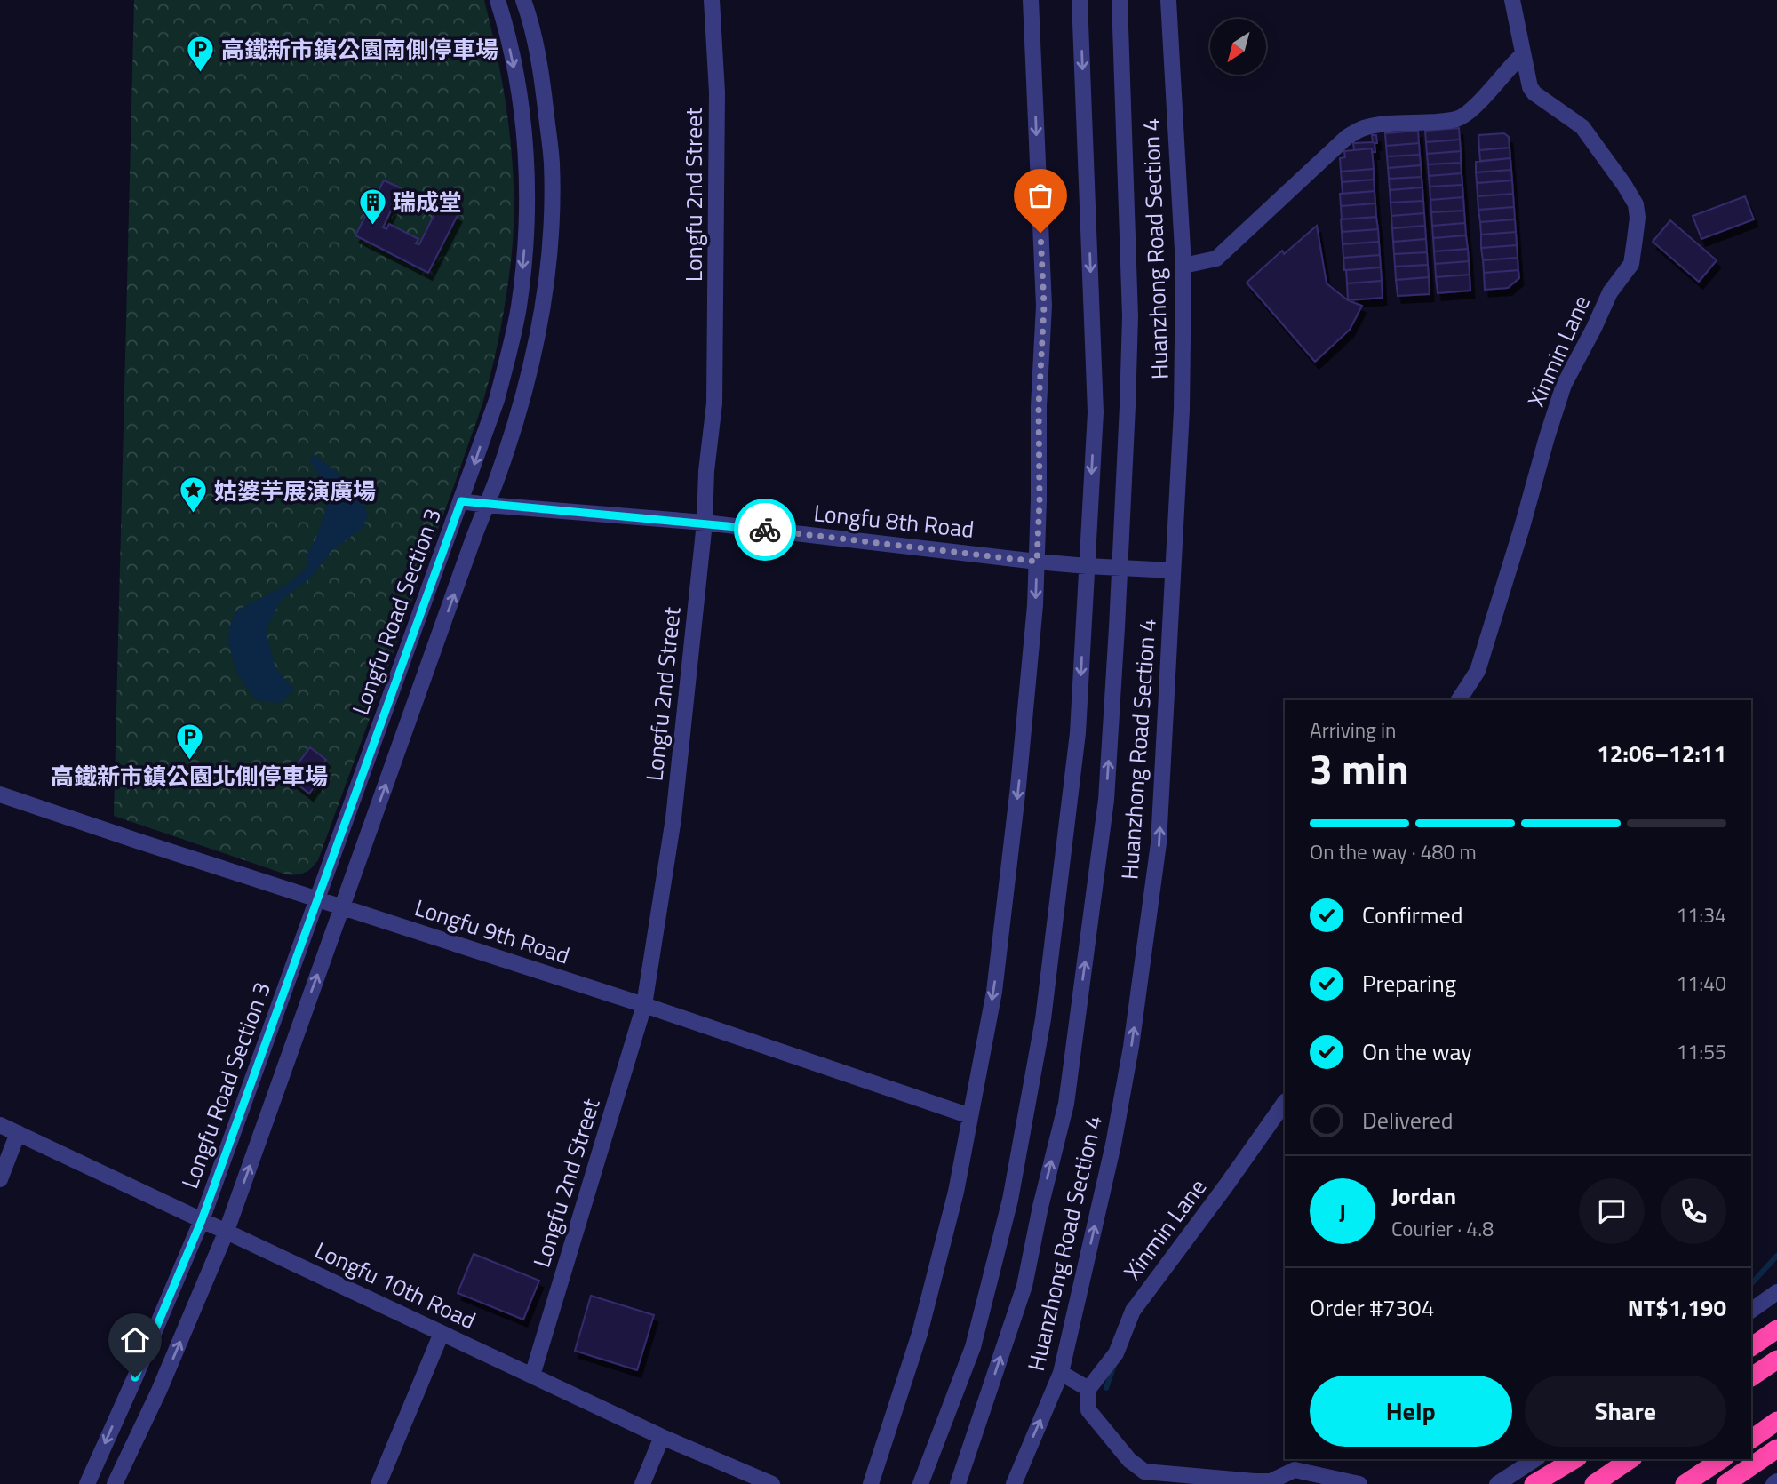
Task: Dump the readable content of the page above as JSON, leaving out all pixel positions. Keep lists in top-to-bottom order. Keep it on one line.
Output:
{"streets":{"street":["Longfu 2nd Street","Huanzhong Road Section 4","Xinmin Lane","Longfu 8th Road","Longfu Road Section 3","Longfu 9th Road","Longfu 10th Road"]},"crossings":[["Longfu 2nd Street","Longfu 8th Road"],["Longfu 2nd Street","Longfu 9th Road"],["Longfu 2nd Street","Longfu 10th Road"],["Huanzhong Road Section 4","Longfu 8th Road"],["Longfu 8th Road","Longfu Road Section 3"],["Longfu Road Section 3","Longfu 9th Road"],["Longfu Road Section 3","Longfu 10th Road"]],"places":{"parking":["高鐵新市鎮公園南側停車場","高鐵新市鎮公園北側停車場"],"building":["瑞成堂"],"place":["姑婆芋展演廣場"]},"north":"bottom left","page":{"heading":["3 min","Arriving in","12:06–12:11"],"panel":["Jordan","Courier · 4.8","Order #7304","NT$1,190"],"bar":"On the way · 480 m","list":[["Confirmed","11:34"],["Preparing","11:40"],["On the way","11:55"],"Delivered"],"round":"J","buttons":["Help","Share"]}}
